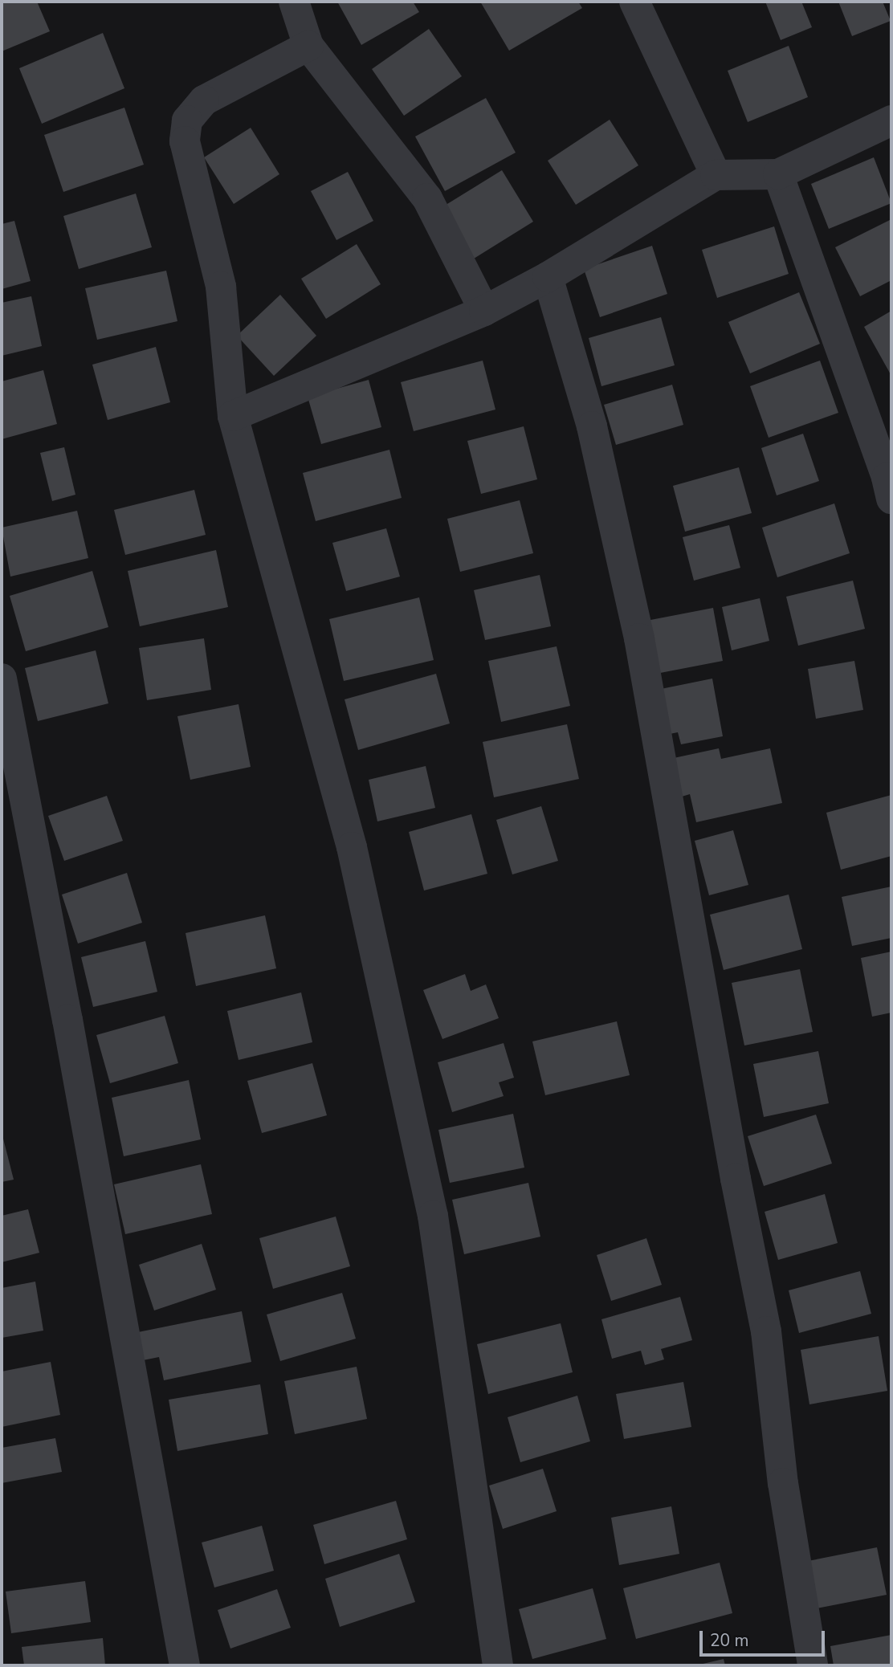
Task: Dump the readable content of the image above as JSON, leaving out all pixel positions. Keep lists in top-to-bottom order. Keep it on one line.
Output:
{"scale_bar":"20 m"}
